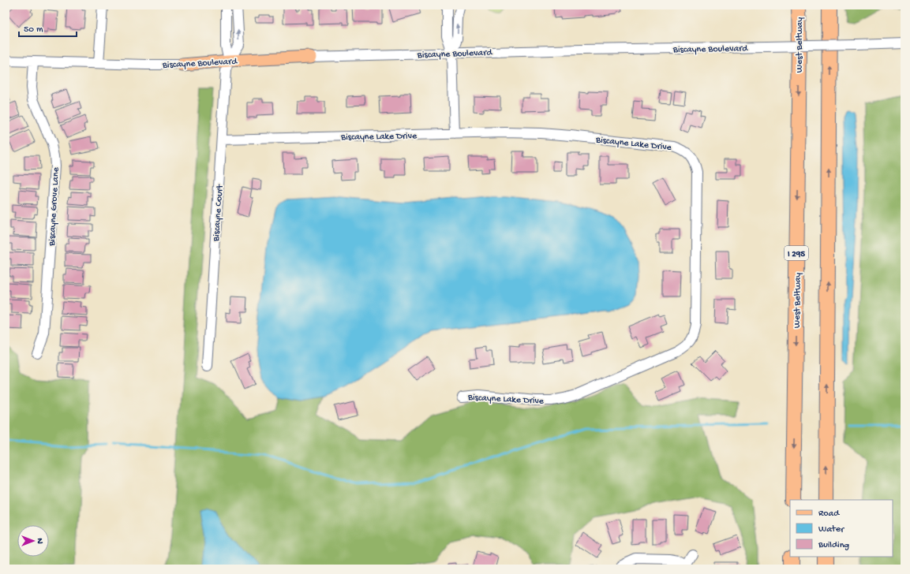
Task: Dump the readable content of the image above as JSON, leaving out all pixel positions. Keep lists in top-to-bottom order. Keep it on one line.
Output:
{"streets":{"highway":["West Beltway","I 295"],"main road":["Biscayne Boulevard"],"street":["Biscayne Lake Drive","Biscayne Grove Lane","Biscayne Court"]},"crossings":[["Biscayne Boulevard","Biscayne Grove Lane"],["Biscayne Boulevard","Biscayne Court"],["Biscayne Lake Drive","Biscayne Court"]],"legend":["Road","Water","Building"],"scale_bar":"50 m","north":"right"}
